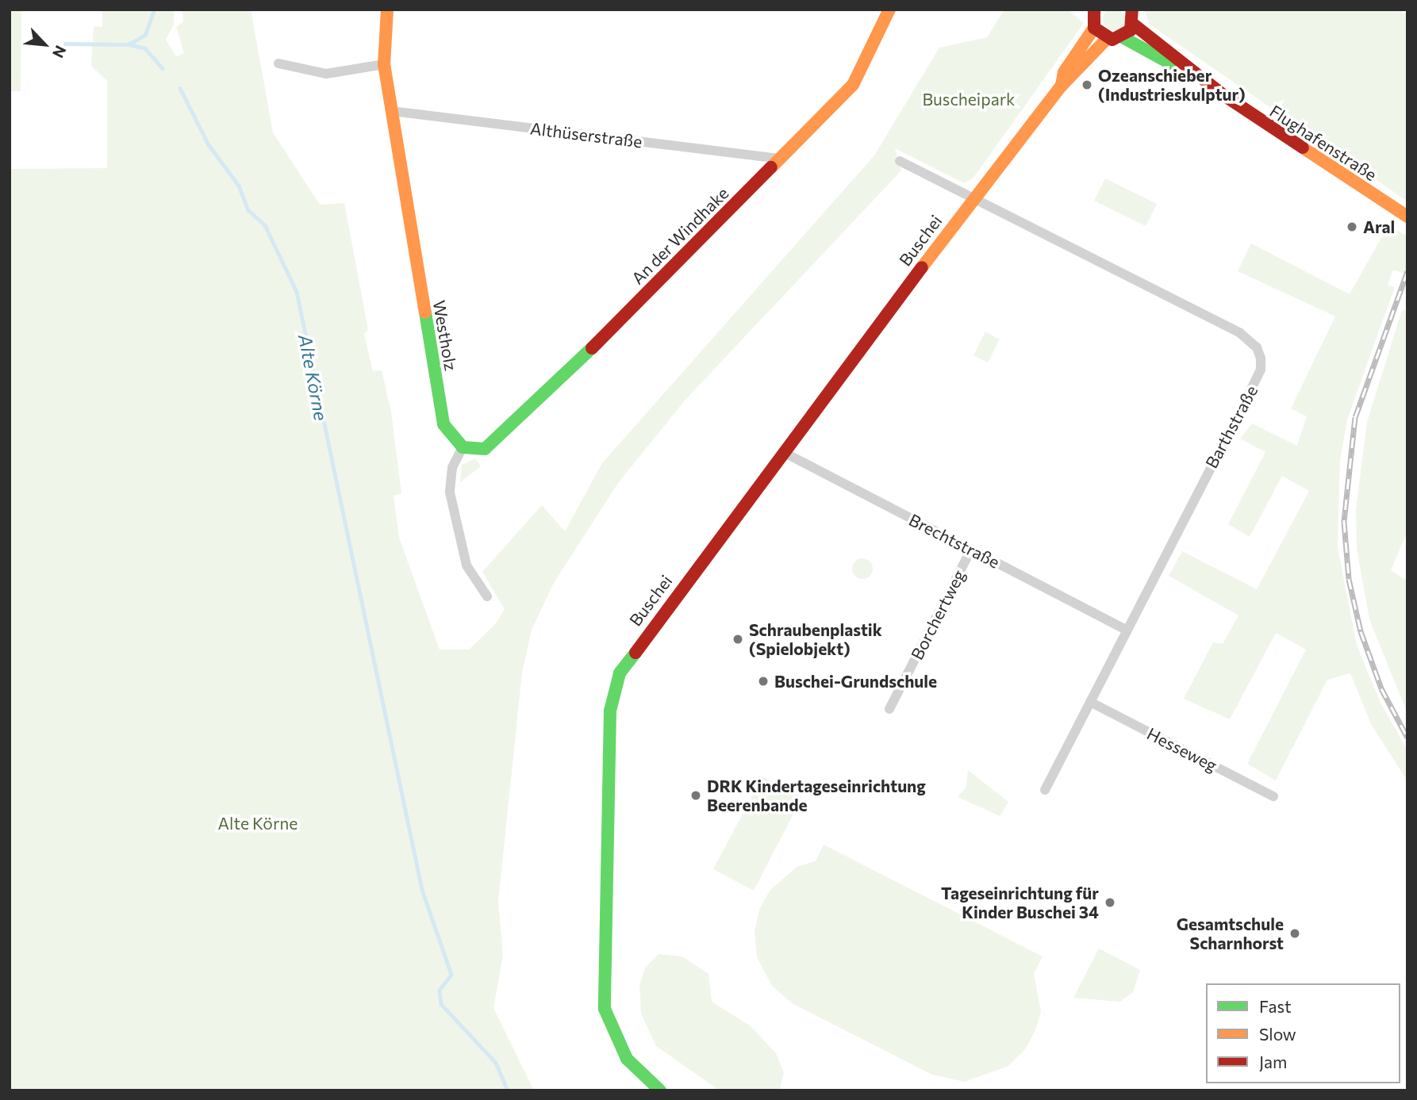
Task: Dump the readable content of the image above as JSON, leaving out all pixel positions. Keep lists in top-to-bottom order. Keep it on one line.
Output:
{"streets":{"street":["Althüserstraße","Flughafenstraße","An der Windhake","Buschei","Westholz","Barthstraße","Brechtstraße","Borchertweg","Hesseweg"]},"crossings":[["Althüserstraße","An der Windhake"],["Althüserstraße","Westholz"],["An der Windhake","Westholz"],["Buschei","Barthstraße"],["Buschei","Brechtstraße"],["Barthstraße","Brechtstraße"],["Barthstraße","Hesseweg"],["Brechtstraße","Borchertweg"]],"water":["Alte Körne"],"parks":["Buscheipark","Alte Körne"],"places":["Ozeanschieber (Industrieskulptur)","Aral","Schraubenplastik (Spielobjekt)","Buschei-Grundschule","DRK Kindertageseinrichtung Beerenbande","Tageseinrichtung für Kinder Buschei 34","Gesamtschule Scharnhorst"],"legend":["Fast","Slow","Jam"],"north":"bottom right"}
